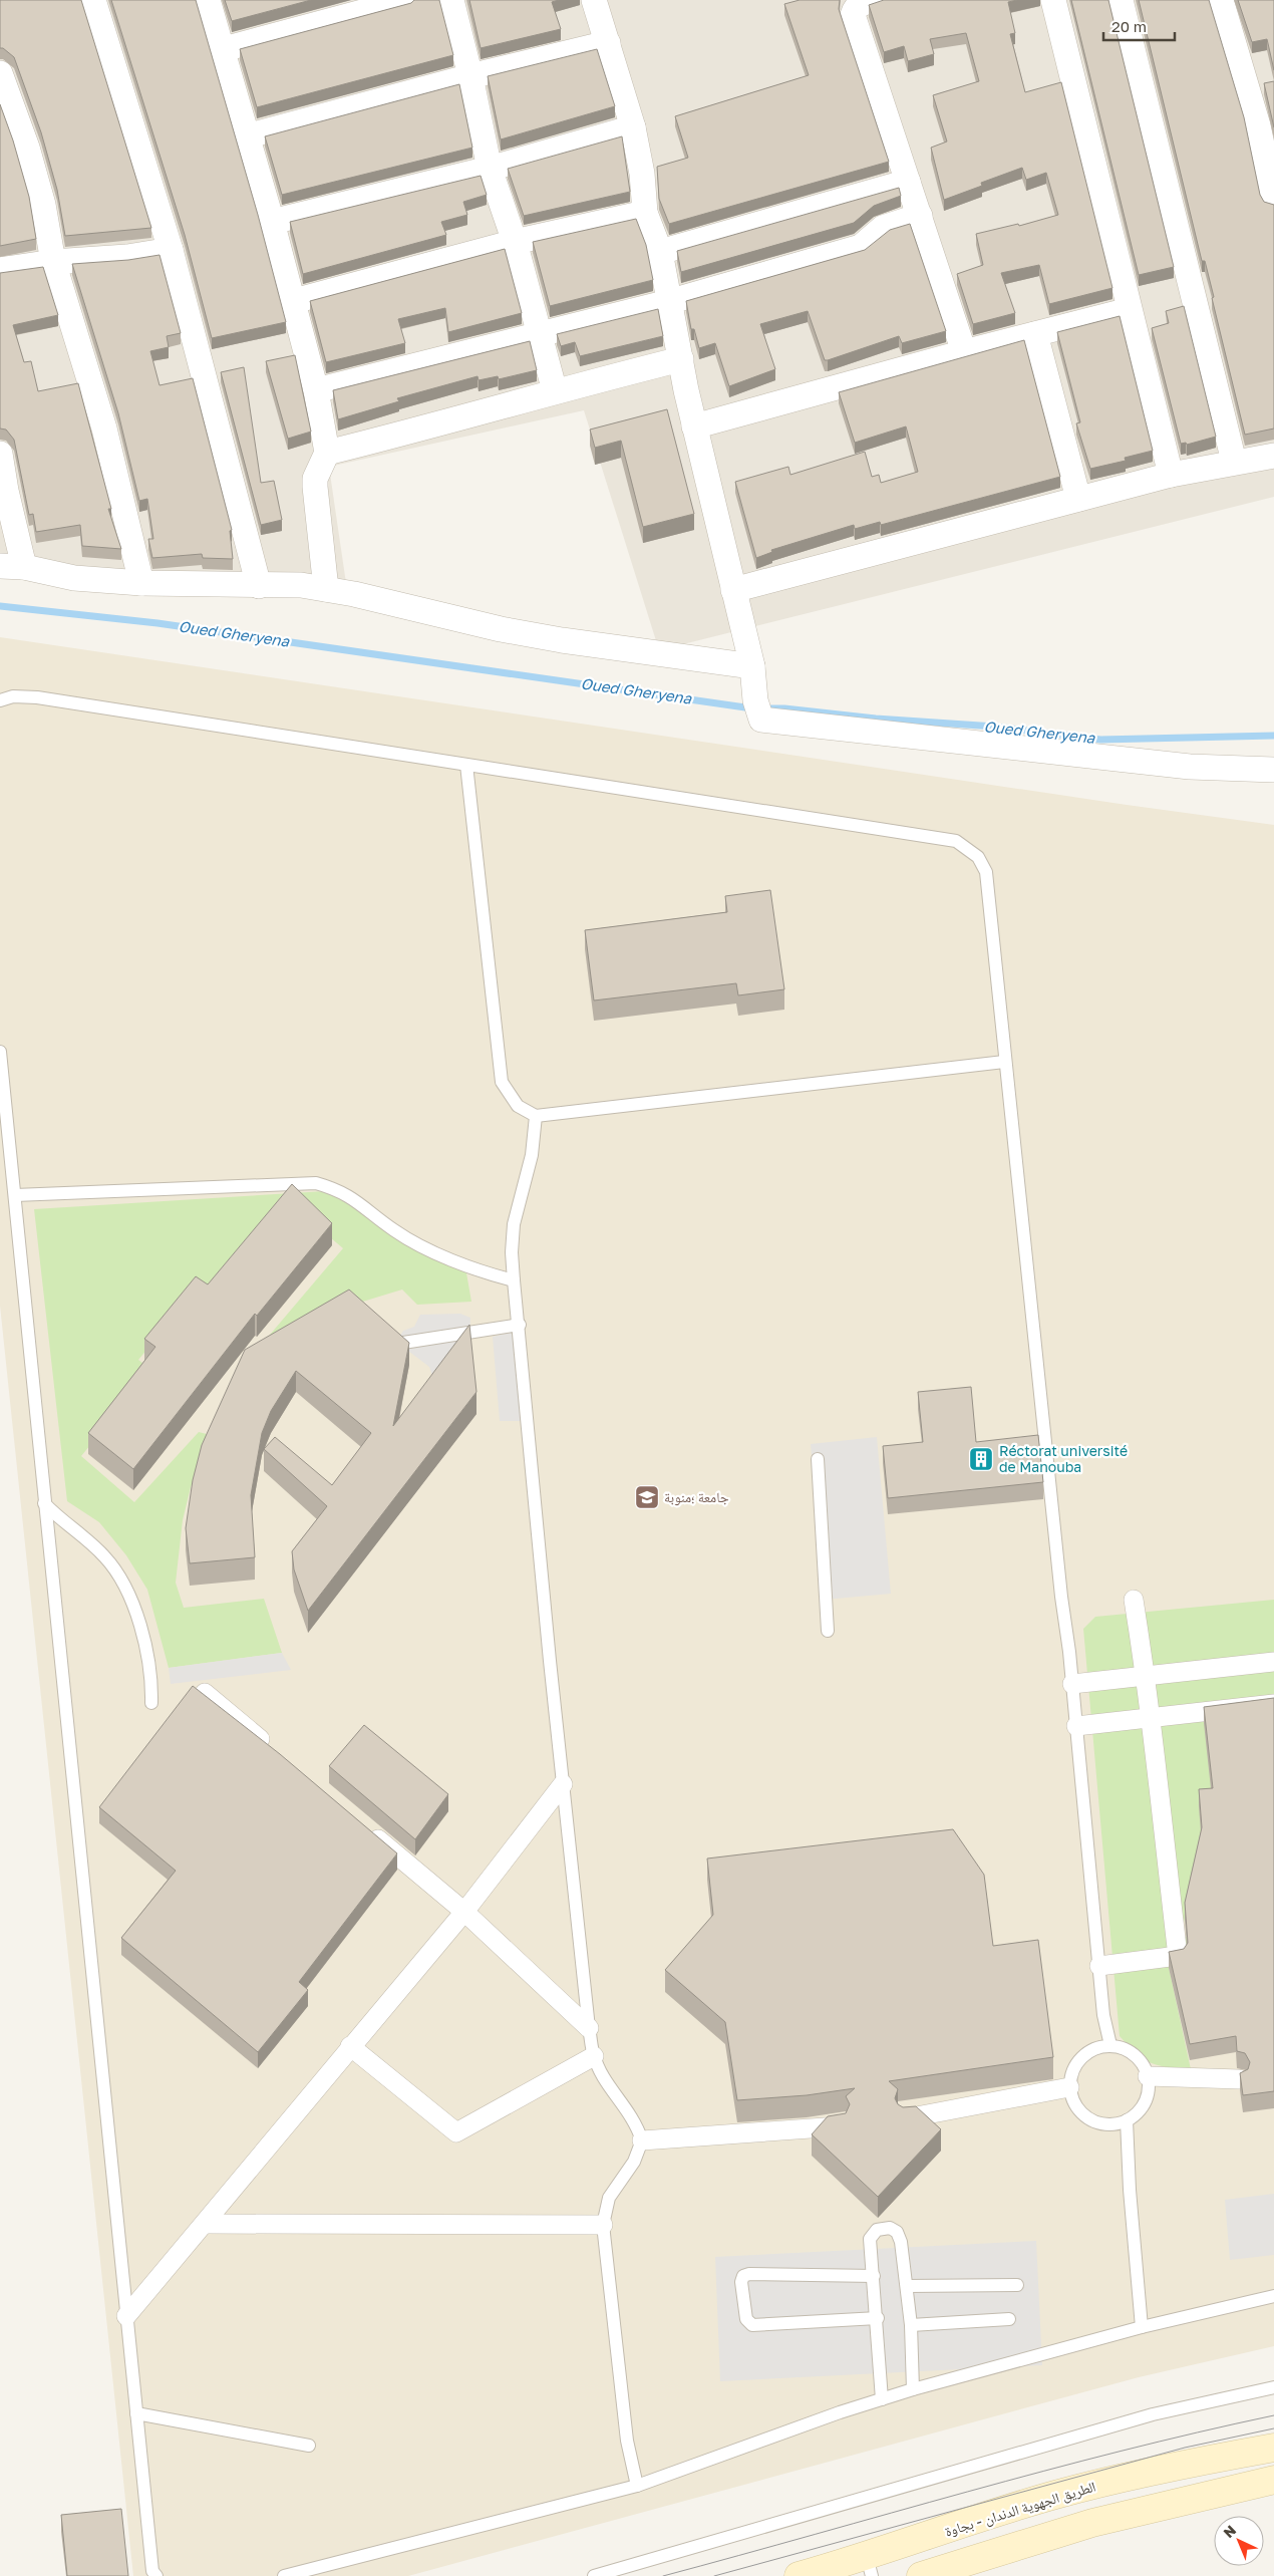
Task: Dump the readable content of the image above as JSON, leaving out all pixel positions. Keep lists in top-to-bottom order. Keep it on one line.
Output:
{"streets":{"main road":["الطريق الجهوية الدندان - بجاوة"]},"water":["Oued Gheryena"],"places":{"building":["Réctorat université de Manouba"],"school or university":["جامعة ؛منوبة"]},"scale_bar":"20 m","north":"top left"}
